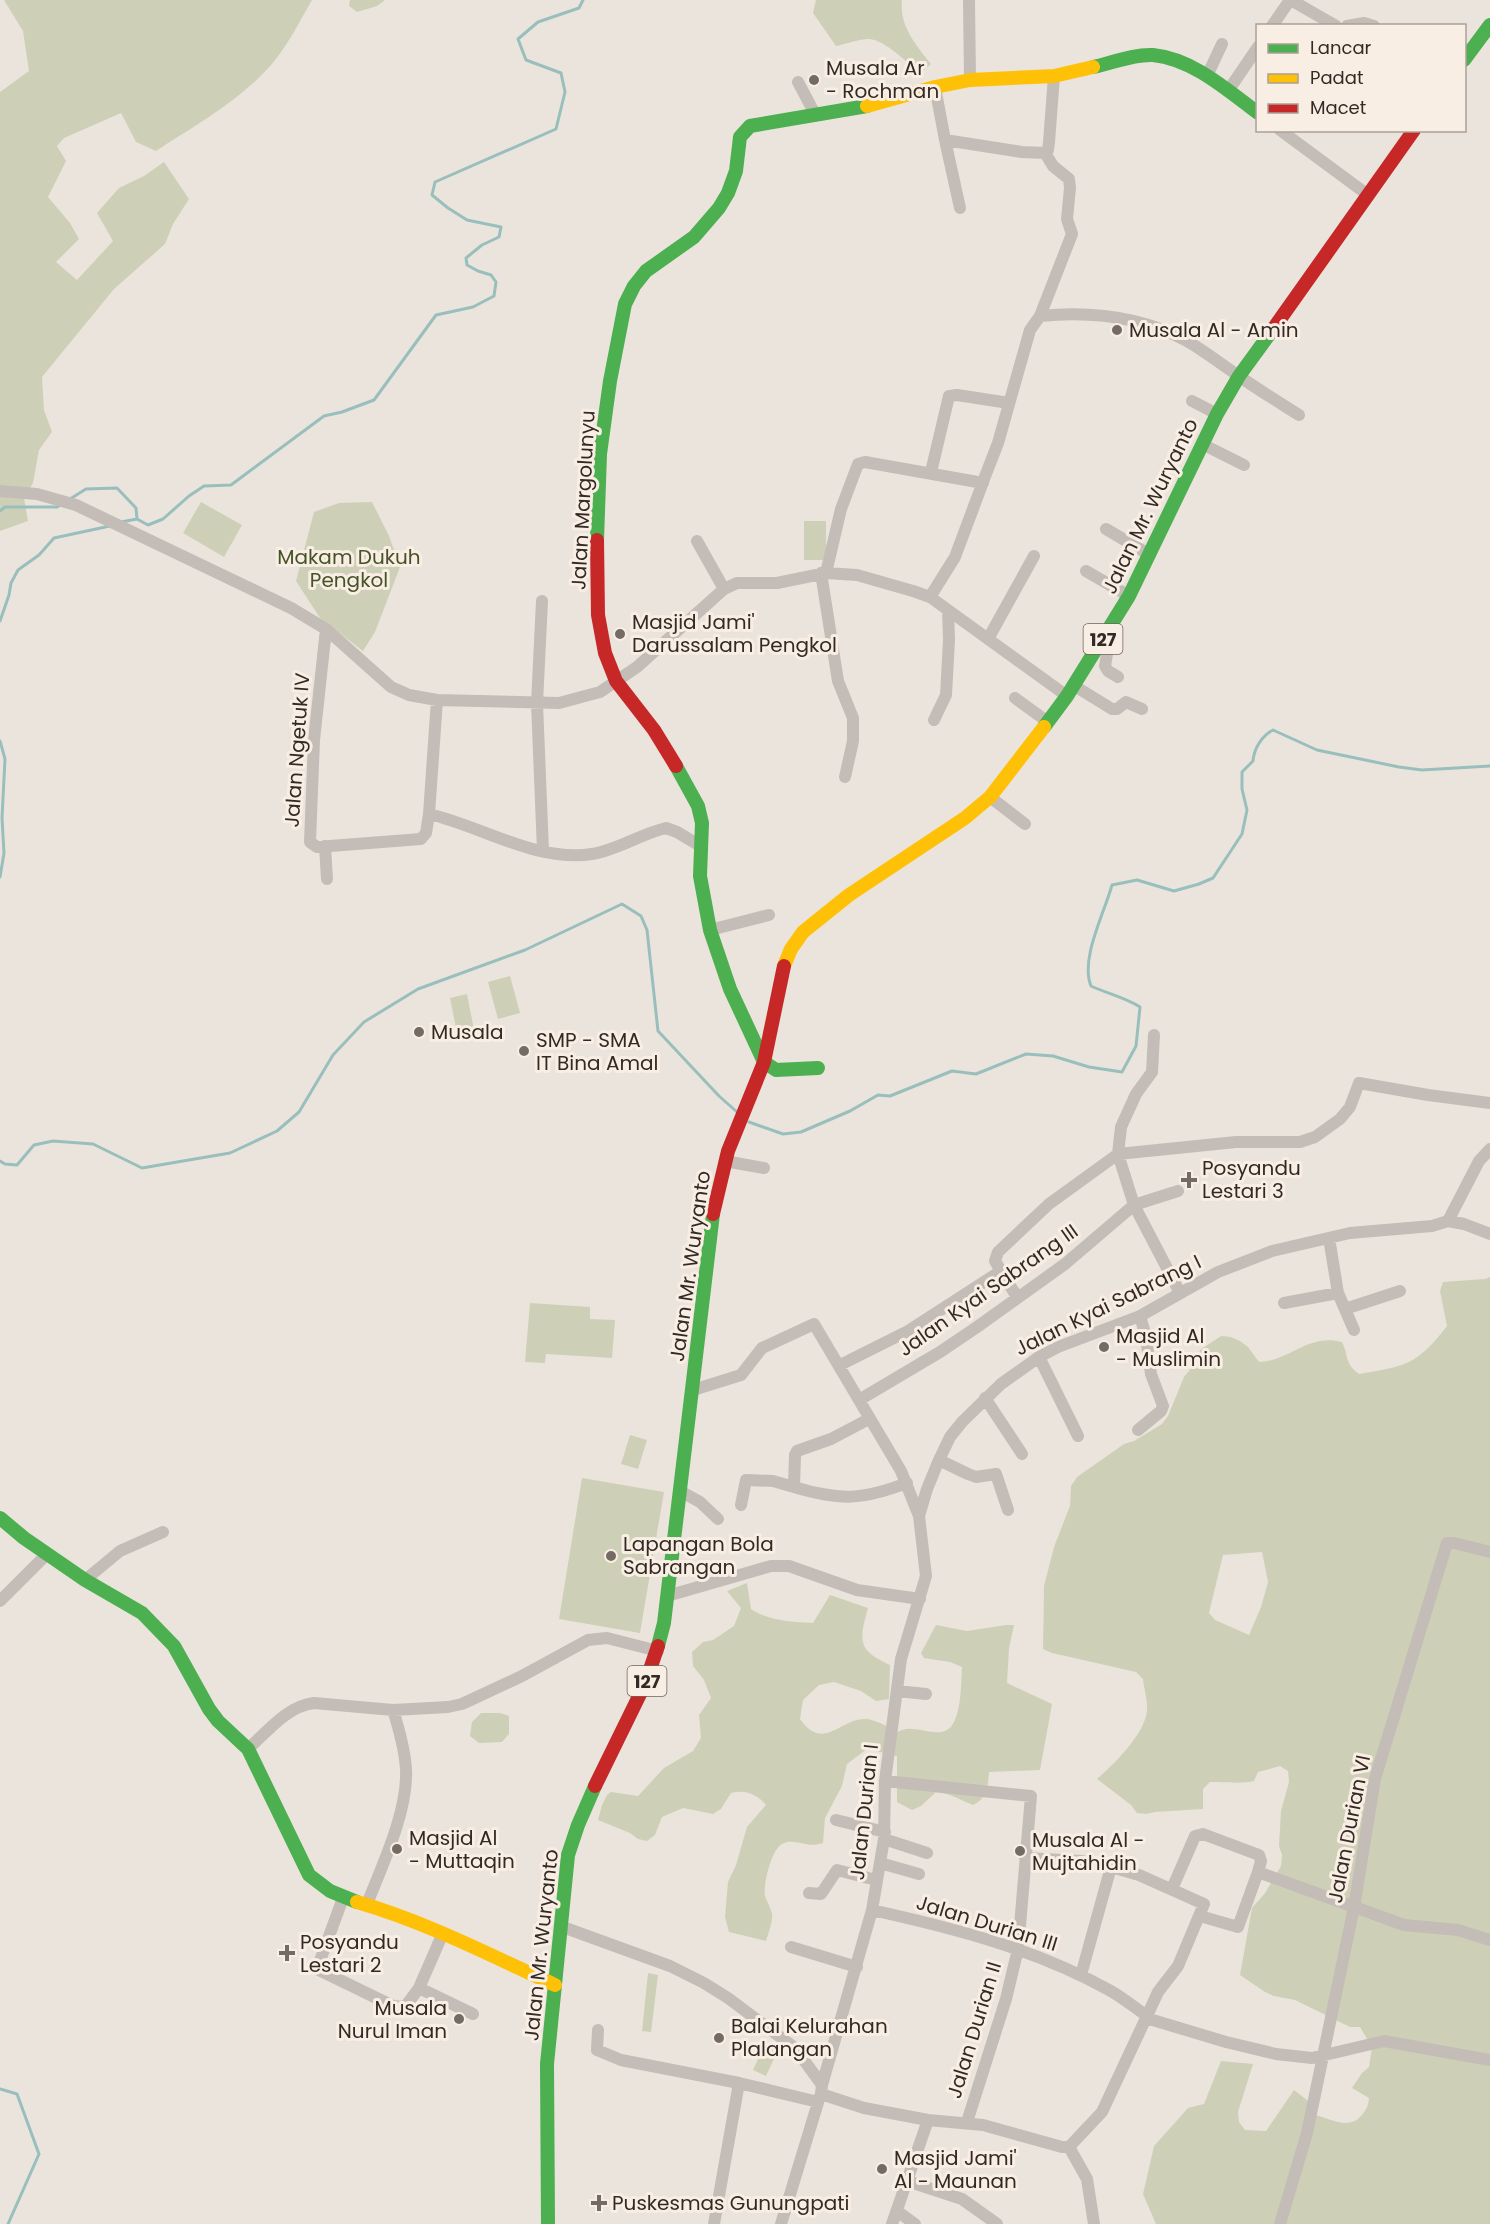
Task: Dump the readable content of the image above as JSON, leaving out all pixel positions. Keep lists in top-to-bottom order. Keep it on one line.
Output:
{"streets":{"main road":["Jalan Margolunyu","Jalan Mr. Wuryanto","127"],"street":["Jalan Ngetuk IV","Jalan Kyai Sabrang III","Jalan Kyai Sabrang I","Jalan Durian I","Jalan Durian VI","Jalan Durian III","Jalan Durian II"]},"crossings":[["Jalan Kyai Sabrang I","Jalan Durian I"],["Jalan Durian I","Jalan Durian III"],["Jalan Durian I","Jalan Durian II"],["Jalan Durian VI","Jalan Durian III"],["Jalan Durian III","Jalan Durian II"]],"parks":["Makam Dukuh Pengkol"],"places":{"other":["Musala Ar - Rochman","Musala Al - Amin","Masjid Jami' Darussalam Pengkol","Musala","SMP - SMA IT Bina Amal","Masjid Al - Muslimin","Lapangan Bola Sabrangan","Masjid Al - Muttaqin","Musala Al - Mujtahidin","Musala Nurul Iman","Balai Kelurahan Plalangan","Masjid Jami' Al - Maunan"],"health":["Posyandu Lestari 3","Posyandu Lestari 2","Puskesmas Gunungpati"]},"legend":["Lancar","Padat","Macet"]}
